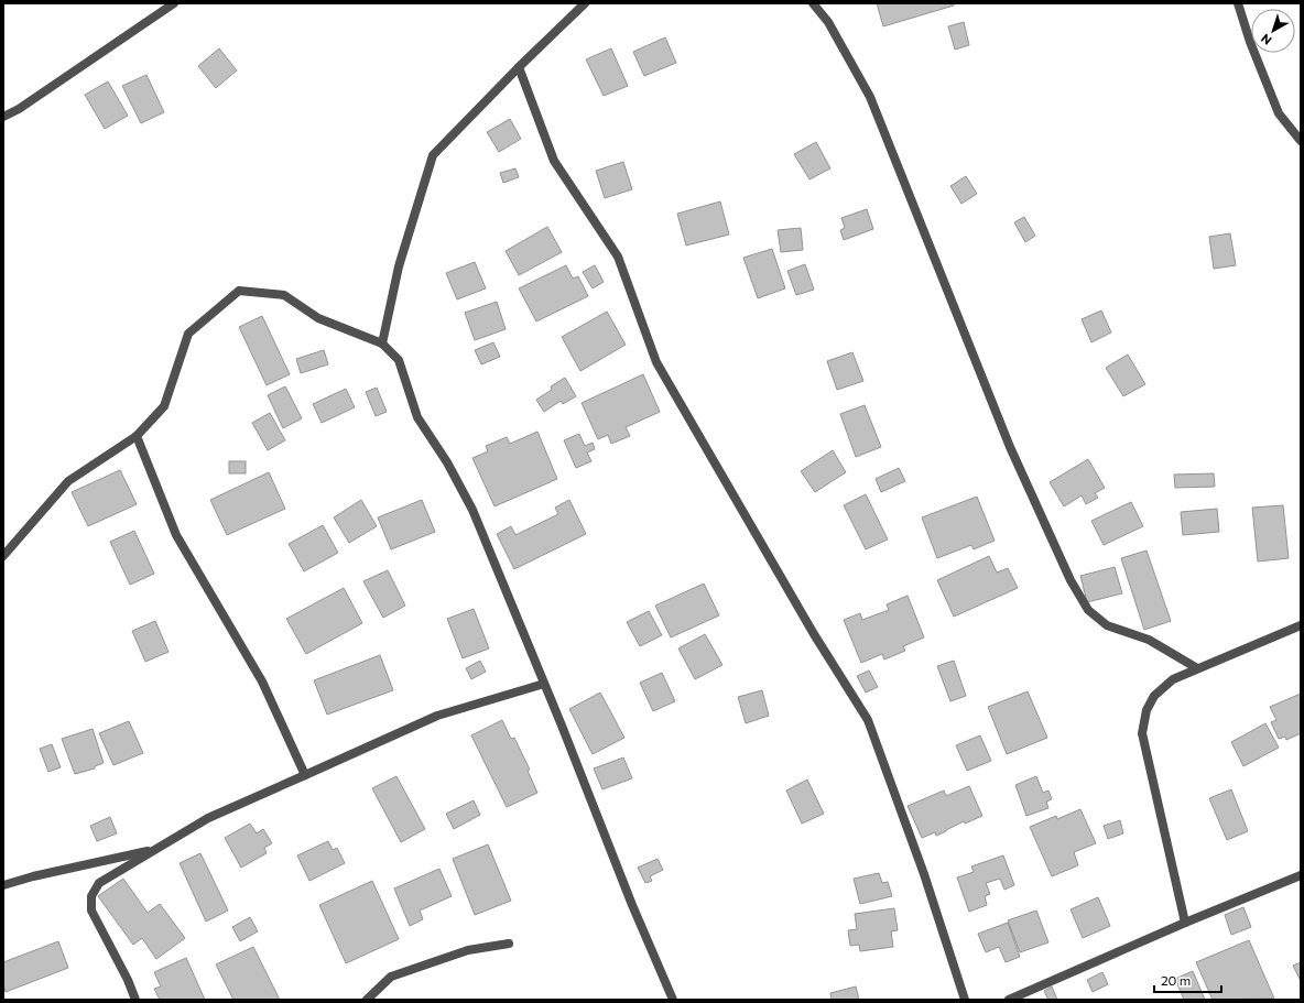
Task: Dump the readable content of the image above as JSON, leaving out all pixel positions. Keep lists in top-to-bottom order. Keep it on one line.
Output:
{"scale_bar":"20 m","north":"bottom left"}
